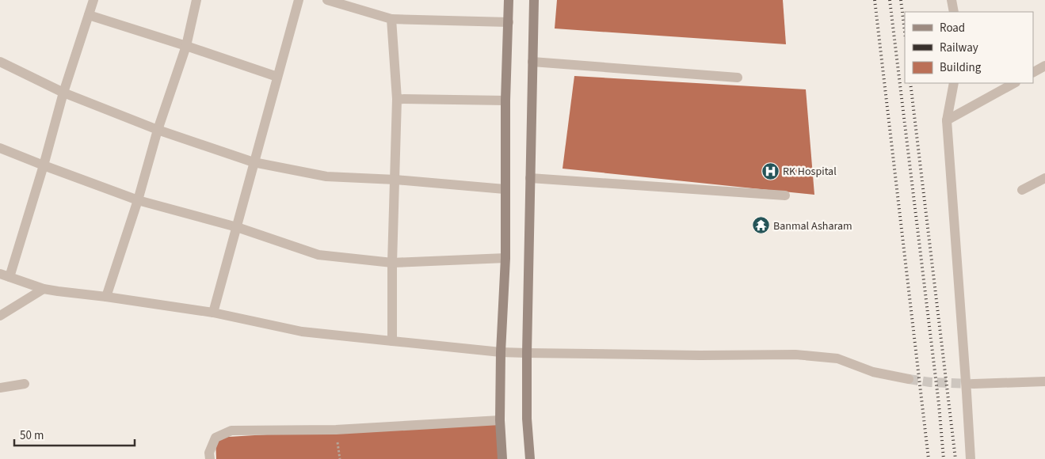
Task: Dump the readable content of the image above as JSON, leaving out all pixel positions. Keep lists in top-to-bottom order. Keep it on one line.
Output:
{"places":{"hospital":["RK Hospital"],"temple":["Banmal Asharam"]},"legend":["Road","Railway","Building"],"scale_bar":"50 m"}
